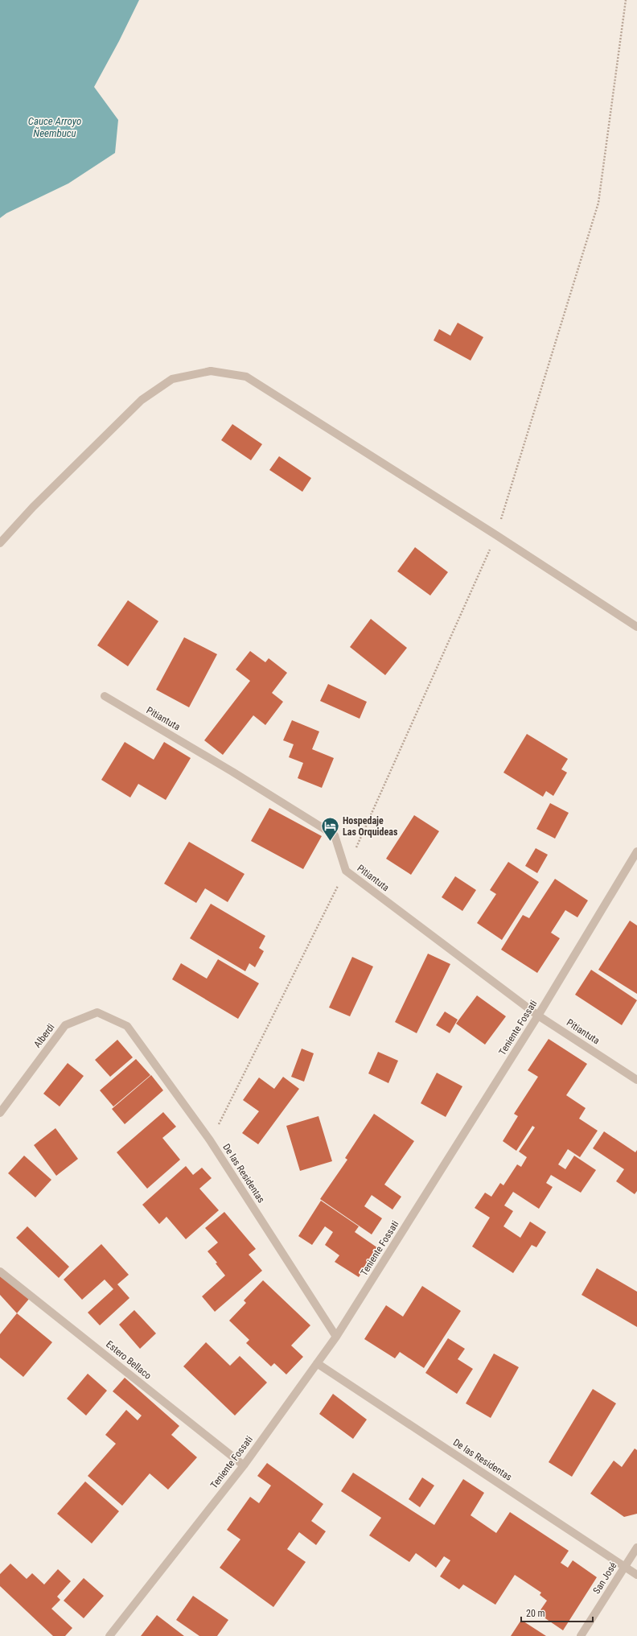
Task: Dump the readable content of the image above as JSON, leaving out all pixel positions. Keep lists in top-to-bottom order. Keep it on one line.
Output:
{"streets":{"street":["Pitiantuta","Teniente Fossati","Alberdi","De las Residentas","Estero Bellaco","San José"]},"crossings":[["Pitiantuta","Teniente Fossati"],["Teniente Fossati","De las Residentas"],["Teniente Fossati","Estero Bellaco"],["Alberdi","De las Residentas"],["De las Residentas","San José"]],"water":["Cauce Arroyo Ñeembucu"],"places":{"hotel":["Hospedaje Las Orquideas"]},"scale_bar":"20 m"}
